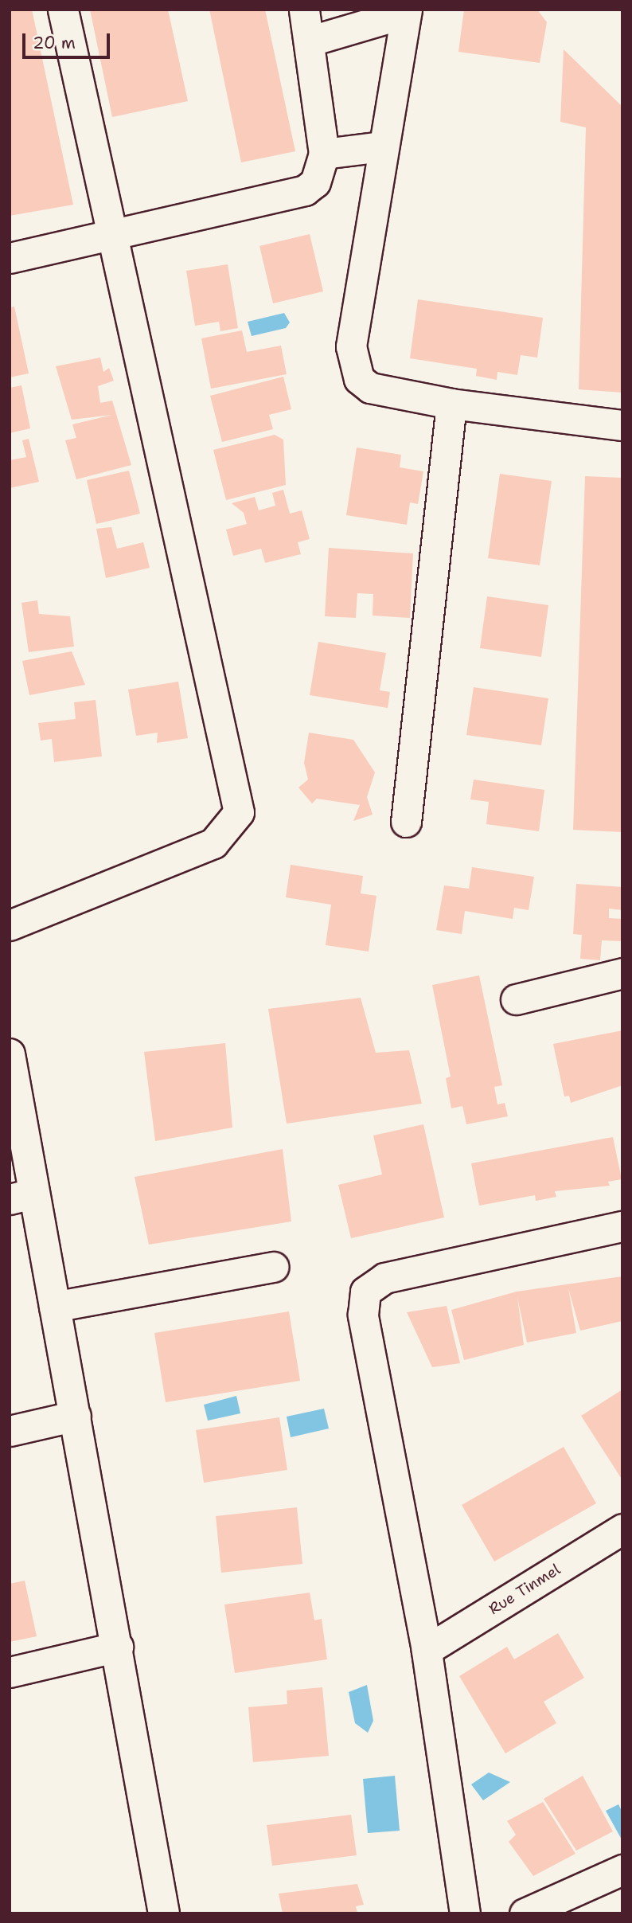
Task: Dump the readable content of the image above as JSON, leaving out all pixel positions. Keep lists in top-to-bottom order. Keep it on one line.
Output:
{"streets":{"street":["Rue Tinmel"]},"scale_bar":"20 m"}
